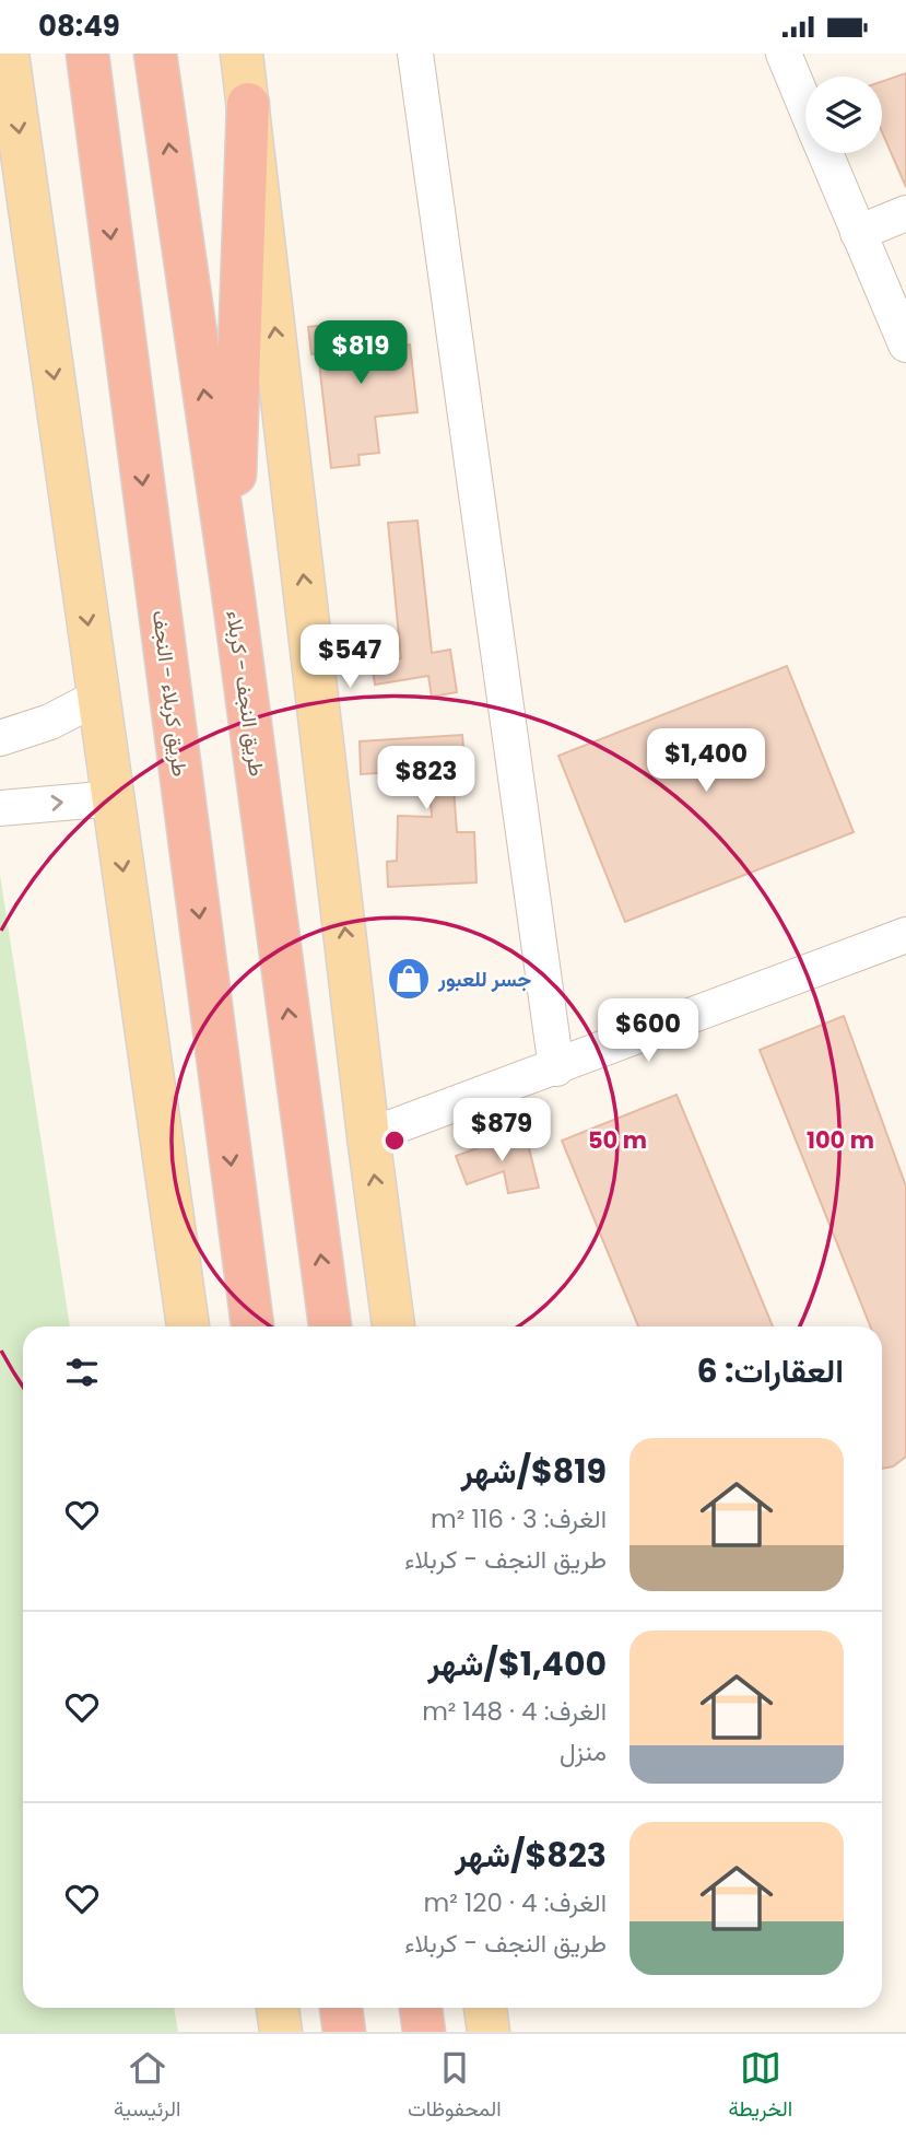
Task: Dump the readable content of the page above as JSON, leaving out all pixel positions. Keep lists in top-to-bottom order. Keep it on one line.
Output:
{"streets":{"highway":["طريق کربلاء - النجف","طريق النجف - کربلاء"]},"places":{"shop":["جسر للعبور"]},"page":{"status":"08:49","price":["$819","$547","$1,400","$823","$600","$879"],"heading":"العقارات: 6","list":[{"name":"$819/شهر","note":"الغرف: 3 · 116 m² · طريق النجف - کربلاء"},{"name":"$1,400/شهر","note":"الغرف: 4 · 148 m² · منزل"},{"name":"$823/شهر","note":"الغرف: 4 · 120 m² · طريق النجف - کربلاء"}],"tabs":["الخريطة","المحفوظات","الرئيسية"]},"rings":["50 m","100 m"]}
